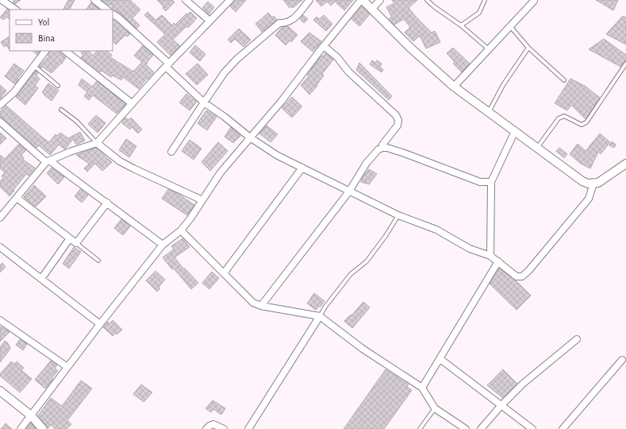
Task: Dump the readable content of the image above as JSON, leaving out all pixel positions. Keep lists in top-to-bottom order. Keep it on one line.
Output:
{"legend":["Yol","Bina"]}
